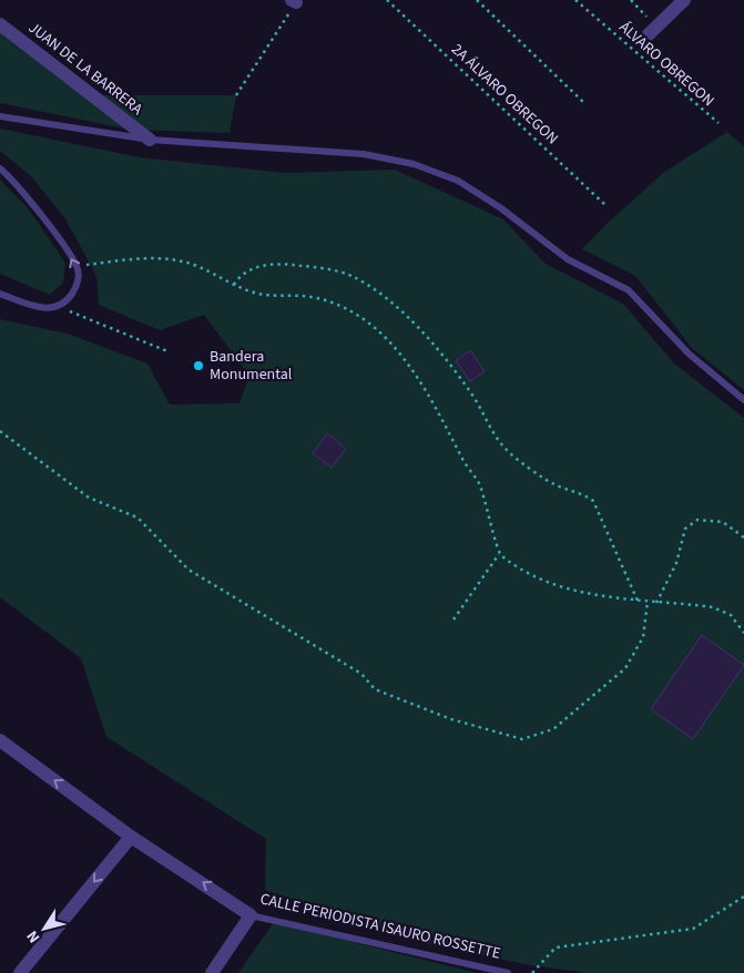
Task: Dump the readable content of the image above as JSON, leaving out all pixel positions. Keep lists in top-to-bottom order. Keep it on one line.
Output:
{"streets":{"street":["JUAN DE LA BARRERA","CALLE PERIODISTA ISAURO ROSSETTE"],"path":["ÁLVARO OBREGON","2A ÁLVARO OBREGON"]},"one_way":["CALLE PERIODISTA ISAURO ROSSETTE"],"places":["Bandera Monumental"],"north":"bottom left"}
